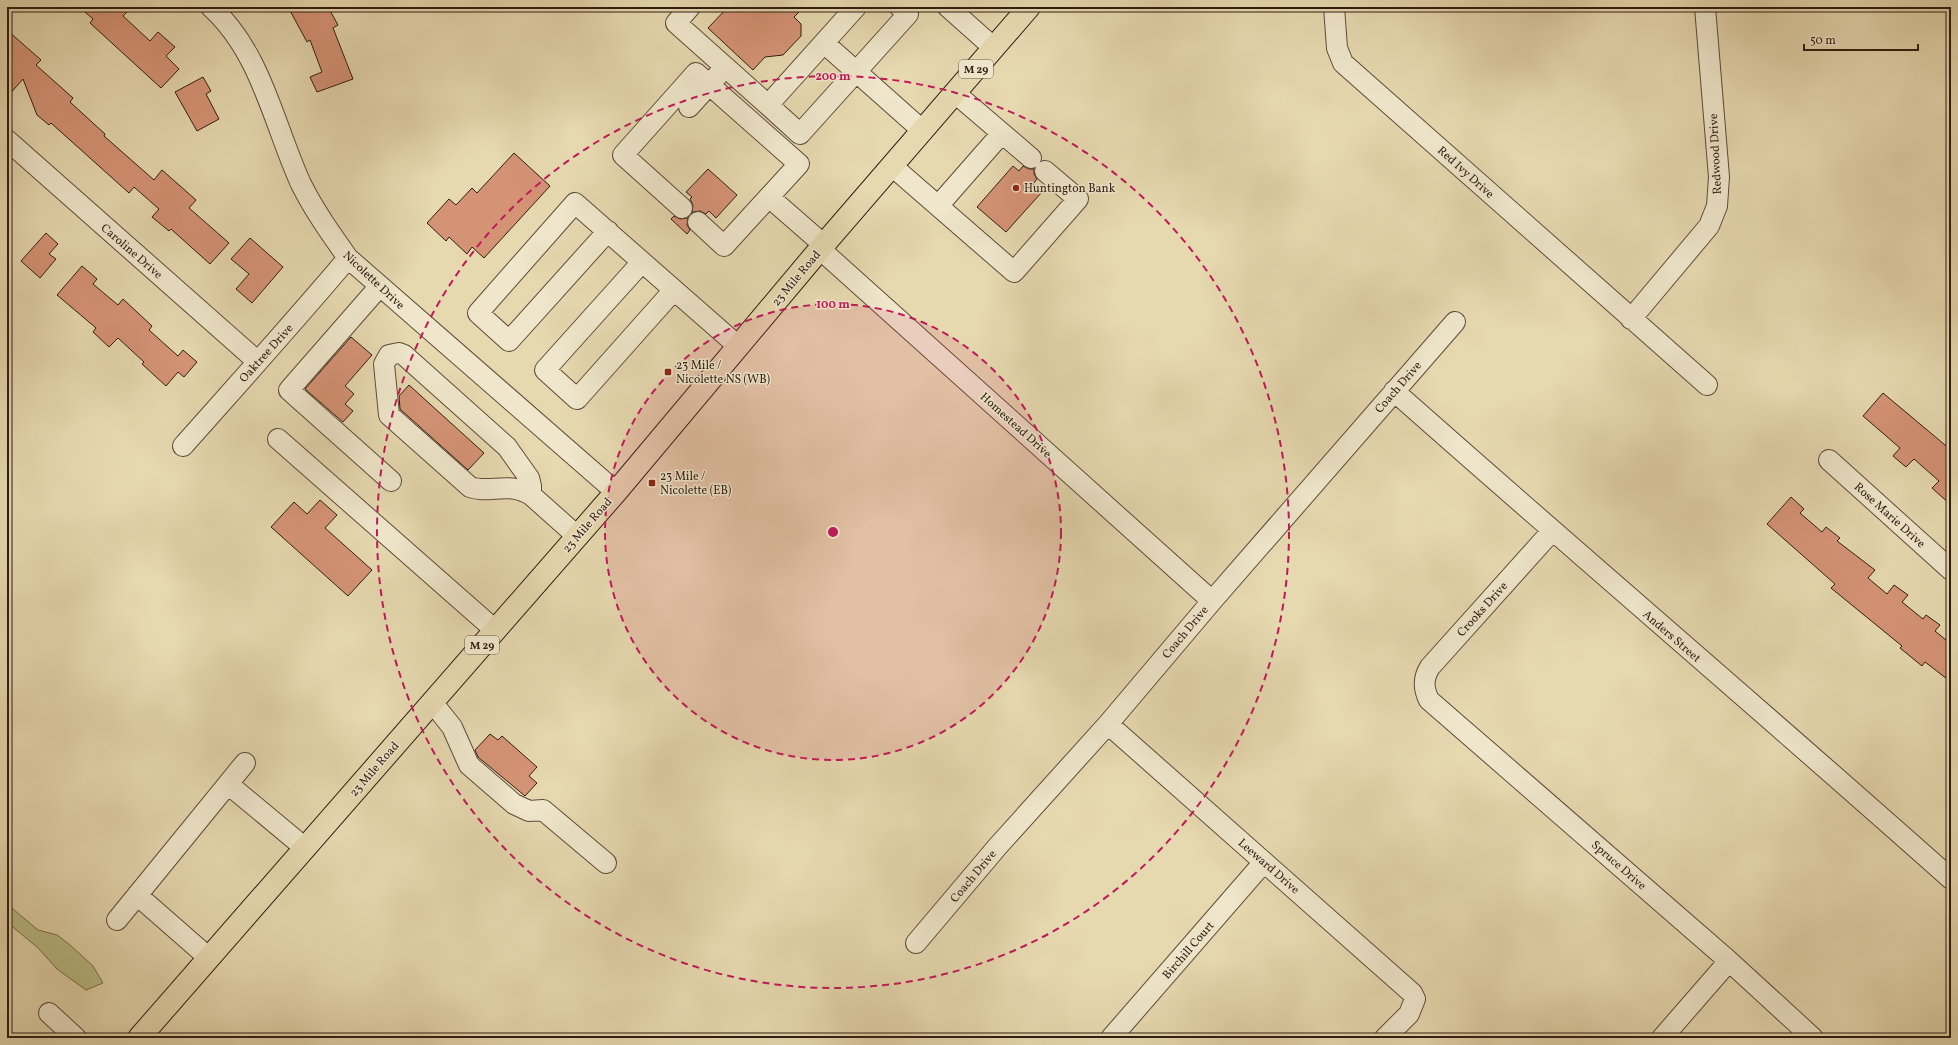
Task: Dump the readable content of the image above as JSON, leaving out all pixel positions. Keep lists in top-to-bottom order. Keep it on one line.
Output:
{"streets":{"main road":["M 29","23 Mile Road"],"street":["Redwood Drive","Red Ivy Drive","Caroline Drive","Nicolette Drive","Oaktree Drive","Coach Drive","Homestead Drive","Rose Marie Drive","Crooks Drive","Anders Street","Spruce Drive","Leeward Drive","Birchill Court"]},"crossings":[["Redwood Drive","Red Ivy Drive"],["Caroline Drive","Oaktree Drive"],["23 Mile Road","Nicolette Drive"],["23 Mile Road","Homestead Drive"],["Nicolette Drive","Oaktree Drive"],["Coach Drive","Homestead Drive"],["Coach Drive","Anders Street"],["Coach Drive","Leeward Drive"],["Crooks Drive","Anders Street"],["Crooks Drive","Spruce Drive"],["Leeward Drive","Birchill Court"]],"places":{"other":["Huntington Bank"],"transit":["23 Mile / Nicolette NS (WB)","23 Mile / Nicolette (EB)"]},"scale_bar":"50 m","rings":["200 m","100 m"]}
